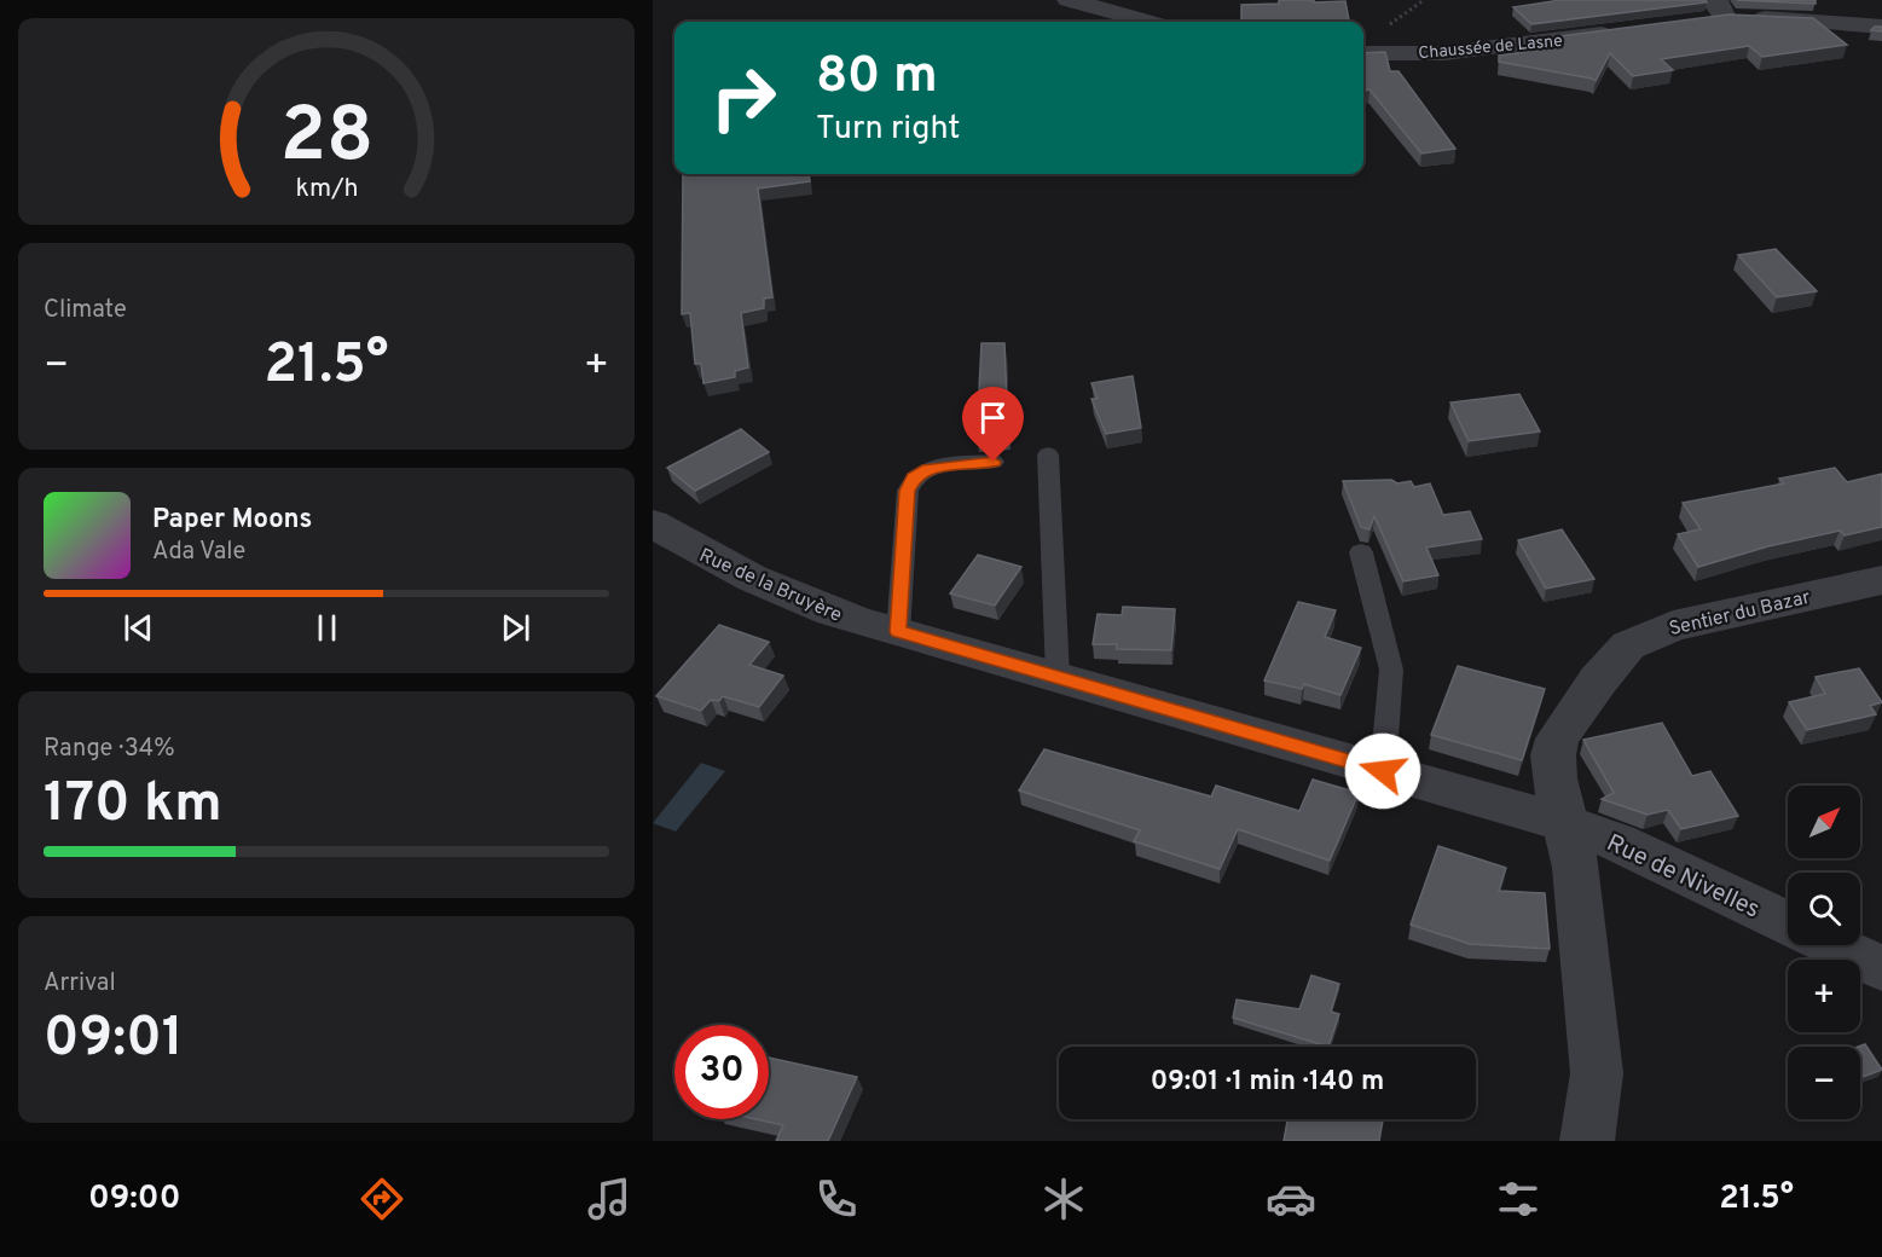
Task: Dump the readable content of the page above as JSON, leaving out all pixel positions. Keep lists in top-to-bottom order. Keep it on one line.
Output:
{"streets":{"street":["Chaussée de Lasne","Rue de la Bruyère","Sentier du Bazar","Rue de Nivelles"]},"crossings":[["Rue de la Bruyère","Sentier du Bazar"],["Rue de la Bruyère","Rue de Nivelles"],["Sentier du Bazar","Rue de Nivelles"]],"north":"top right","page":{"turn":["80 m","Turn right"],"tile":["Climate",["Range · 34%","170 km"],["Arrival","09:01"]],"heat":["−","21.5°","+"],"song":["Paper Moons","Ada Vale"],"map_buttons":["+","−"],"limit":"30","trip":"09:01 · 1 min · 140 m","tabs":["09:00","21.5°"],"gauge":["28","km/h"]}}
